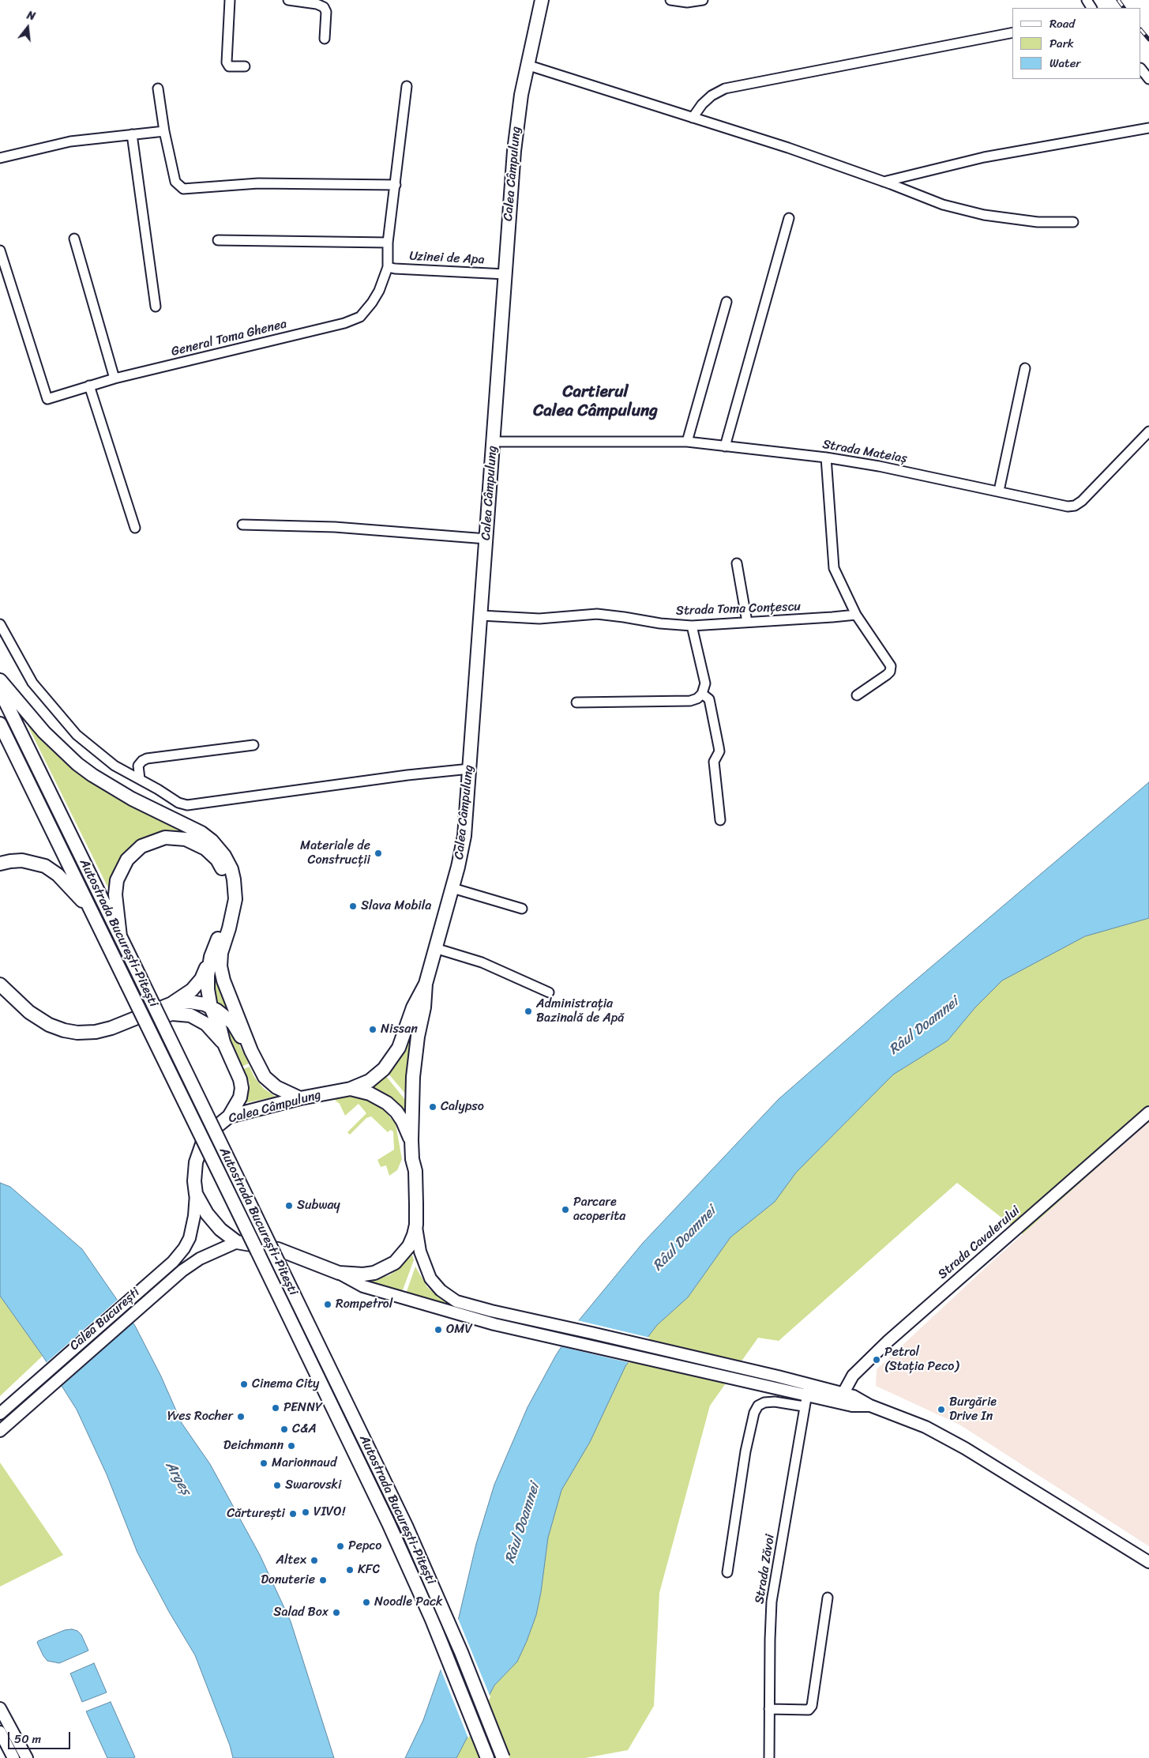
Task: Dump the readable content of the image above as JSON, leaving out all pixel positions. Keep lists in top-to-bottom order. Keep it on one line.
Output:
{"streets":{"highway":["Calea Câmpulung","Autostrada București-Pitești"],"main road":["Strada Cavalerului","Calea București"],"street":["Uzinei de Apa","General Toma Ghenea","Strada Mateiaș","Strada Toma Conțescu","Strada Zăvoi"]},"crossings":[["Calea Câmpulung","Uzinei de Apa"],["Calea Câmpulung","Strada Mateiaș"],["Calea Câmpulung","Strada Toma Conțescu"],["Calea Câmpulung","Calea București"],["Uzinei de Apa","General Toma Ghenea"]],"districts":["Cartierul Calea Câmpulung"],"water":["Râul Doamnei","Argeș"],"places":["Materiale de Construcții","Slava Mobila","Administrația Bazinală de Apă","Nissan","Calypso","Subway","Parcare acoperita","Rompetrol","OMV","Petrol (Stația Peco)","Cinema City","PENNY","Burgărie Drive In","Yves Rocher","C&A","Deichmann","Marionnaud","Swarovski","VIVO!","Cărturești","Pepco","Altex","KFC","Donuterie","Noodle Pack","Salad Box"],"legend":["Road","Park","Water"],"scale_bar":"50 m","north":"top"}
